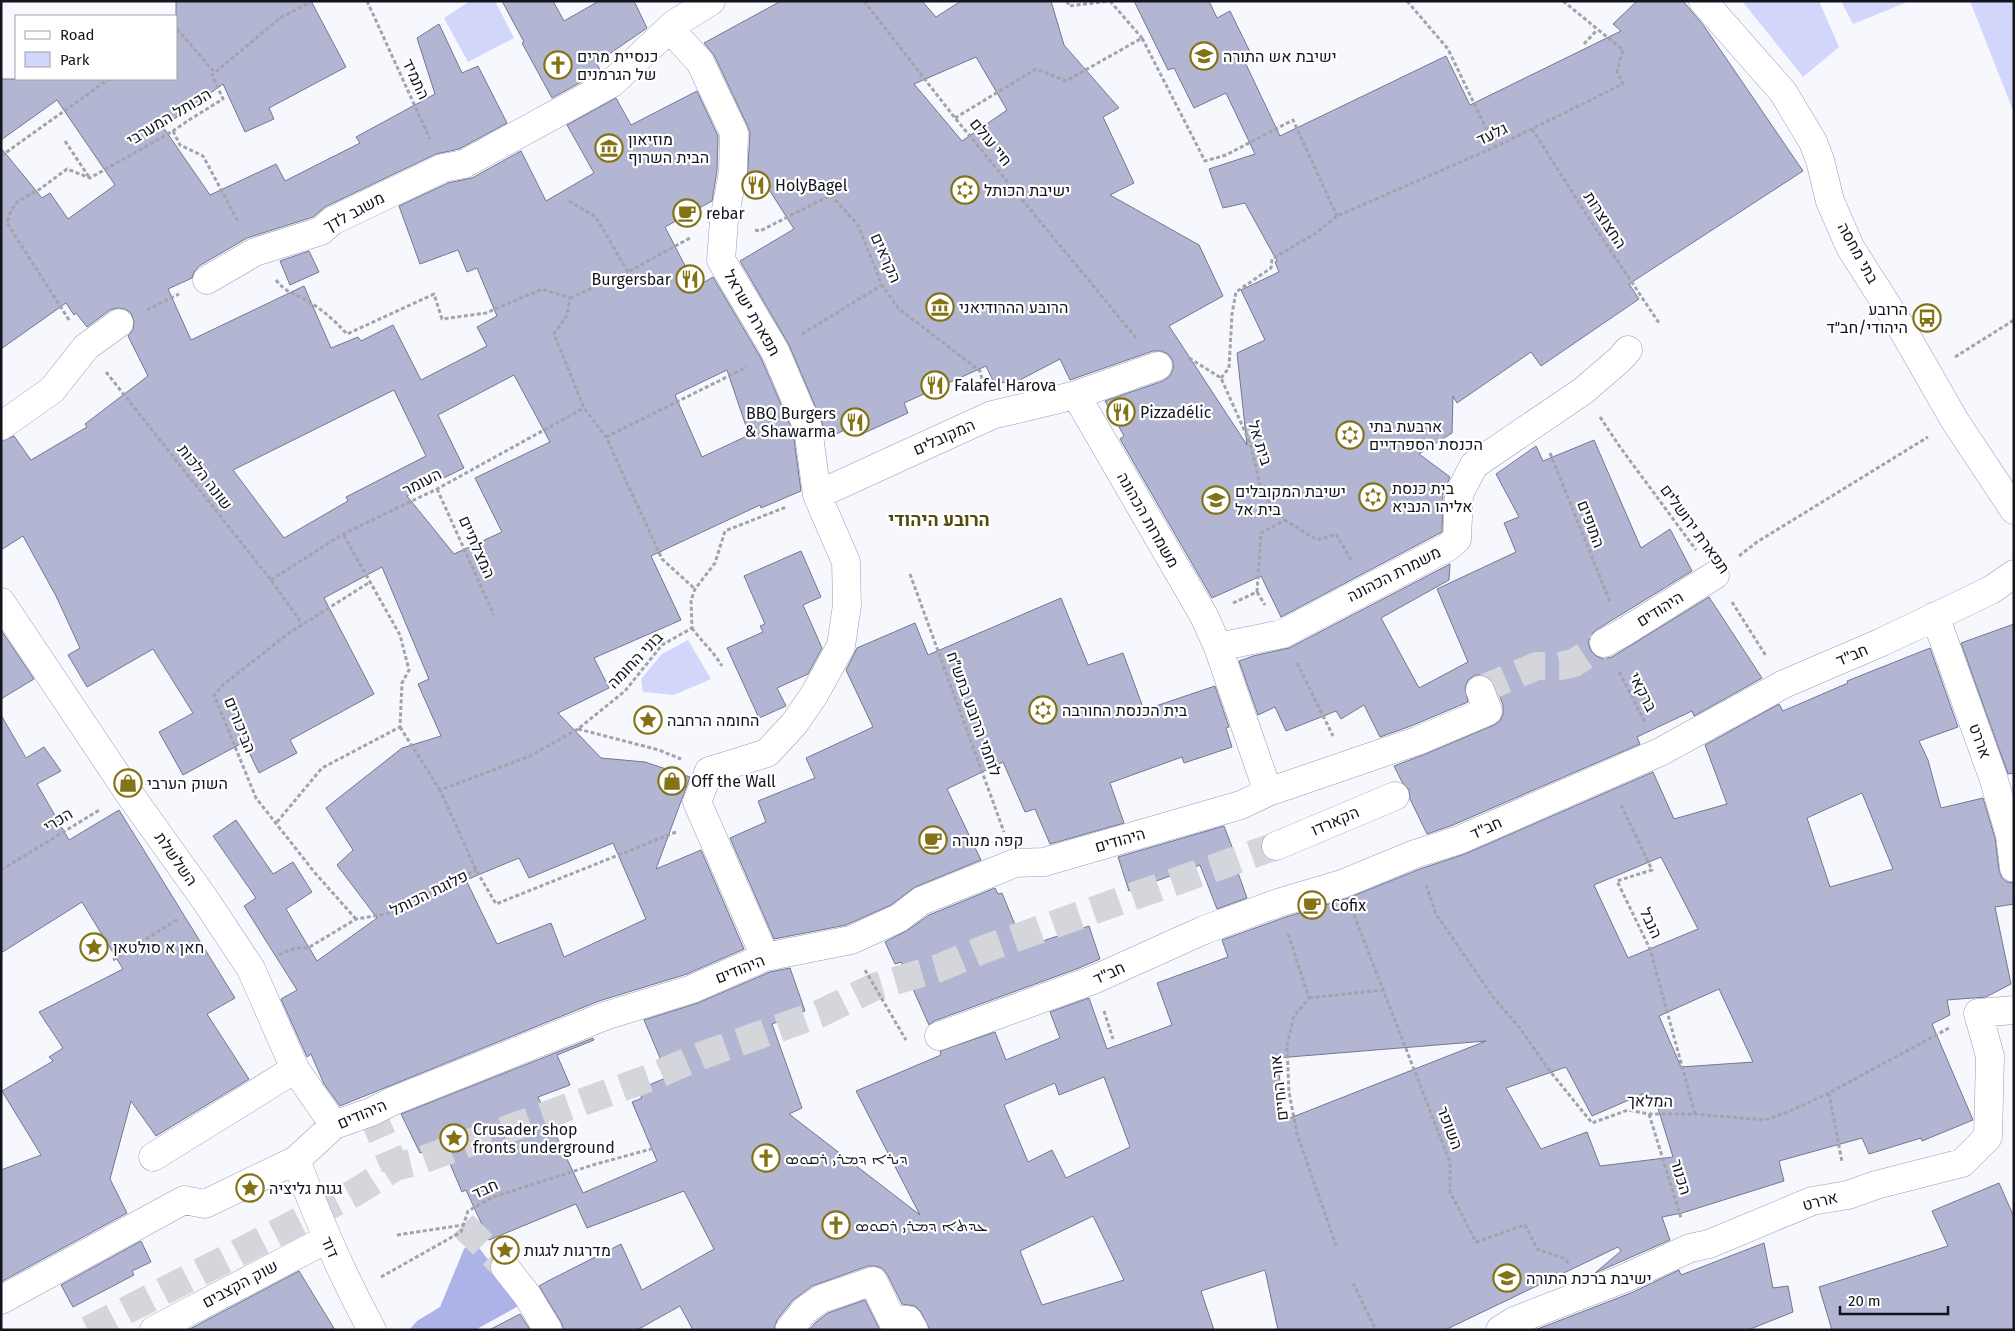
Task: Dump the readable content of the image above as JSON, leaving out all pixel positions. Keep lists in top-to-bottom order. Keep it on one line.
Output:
{"streets":{"street":["משגב לדך","בתי מחסה","תפארת ישראל","המקובלים","משמרות הכהונה","משמרת הכהונה","היהודים","חב\"ד","אררט","הקארדו","השלשלת","דוד","שוק הקצבים"],"path":["התמיד","הכותל המערבי","גלעד","חיי עולם","החצוצרות","הקראים","בית אל","שונה הלכות","העומר","התופים","תפארת ירושלים","המצלתיים","בוני החומה","ברקאי","לוחמי הרובע בתש״ח","הביכורים","הכרי","פלוגת הכותל","הנבל","אור החיים","המלאך","השופר","הכנור","חבד"]},"crossings":[["התמיד","משגב לדך"],["הכותל המערבי","שונה הלכות"],["גלעד","החצוצרות"],["גלעד","בית אל"],["חיי עולם","המקובלים"],["משגב לדך","תפארת ישראל"],["הקראים","תפארת ישראל"],["הקראים","המקובלים"],["תפארת ישראל","המקובלים"],["המקובלים","משמרות הכהונה"],["בית אל","משמרת הכהונה"],["שונה הלכות","העומר"],["שונה הלכות","הביכורים"],["העומר","המצלתיים"],["משמרות הכהונה","משמרת הכהונה"],["משמרות הכהונה","היהודים"],["התופים","משמרת הכהונה"],["התופים","היהודים"],["התופים","ברקאי"],["תפארת ירושלים","משמרת הכהונה"],["תפארת ירושלים","היהודים"],["תפארת ירושלים","חב\"ד"],["היהודים","ברקאי"],["היהודים","לוחמי הרובע בתש״ח"],["היהודים","השלשלת"],["היהודים","דוד"],["חב\"ד","ברקאי"],["חב\"ד","אררט"],["חב\"ד","הנבל"],["חב\"ד","המלאך"],["חב\"ד","השופר"],["הביכורים","פלוגת הכותל"],["אררט","המלאך"],["אררט","השופר"],["אררט","הכנור"],["הכרי","השלשלת"],["השלשלת","פלוגת הכותל"],["הנבל","המלאך"],["המלאך","הכנור"],["חבד","דוד"],["דוד","שוק הקצבים"]],"districts":["הרובע היהודי"],"places":{"school or university":["ישיבת אש התורה","ישיבת המקובלים בית אל","ישיבת ברכת התורה"],"church":["כנסיית מרים של הגרמנים","ܕܝܪܐ ܕܡܪܝ ܪܩܘܣ","ܥܕܬܐ ܕܡܪܝ ܪܩܘܣ"],"museum":["מוזיאון הבית השרוף","הרובע ההרודיאני"],"restaurant":["HolyBagel","Burgersbar","Falafel Harova","Pizzadélic","BBQ Burgers & Shawarma"],"synagogue":["ישיבת הכותל","ארבעת בתי הכנסת הספרדיים","בית כנסת אליהו הנביא","בית הכנסת החורבה"],"cafe":["rebar","קפה מנורה","Cofix"],"bus stop":["הרובע היהודי/חב״ד"],"place":["החומה הרחבה","חאן א סולטאן","Crusader shop fronts underground","גגות גליציה","מדרגות לגגות"],"shop":["Off the Wall","השוק הערבי"]},"legend":["Road","Park"],"scale_bar":"20 m"}
